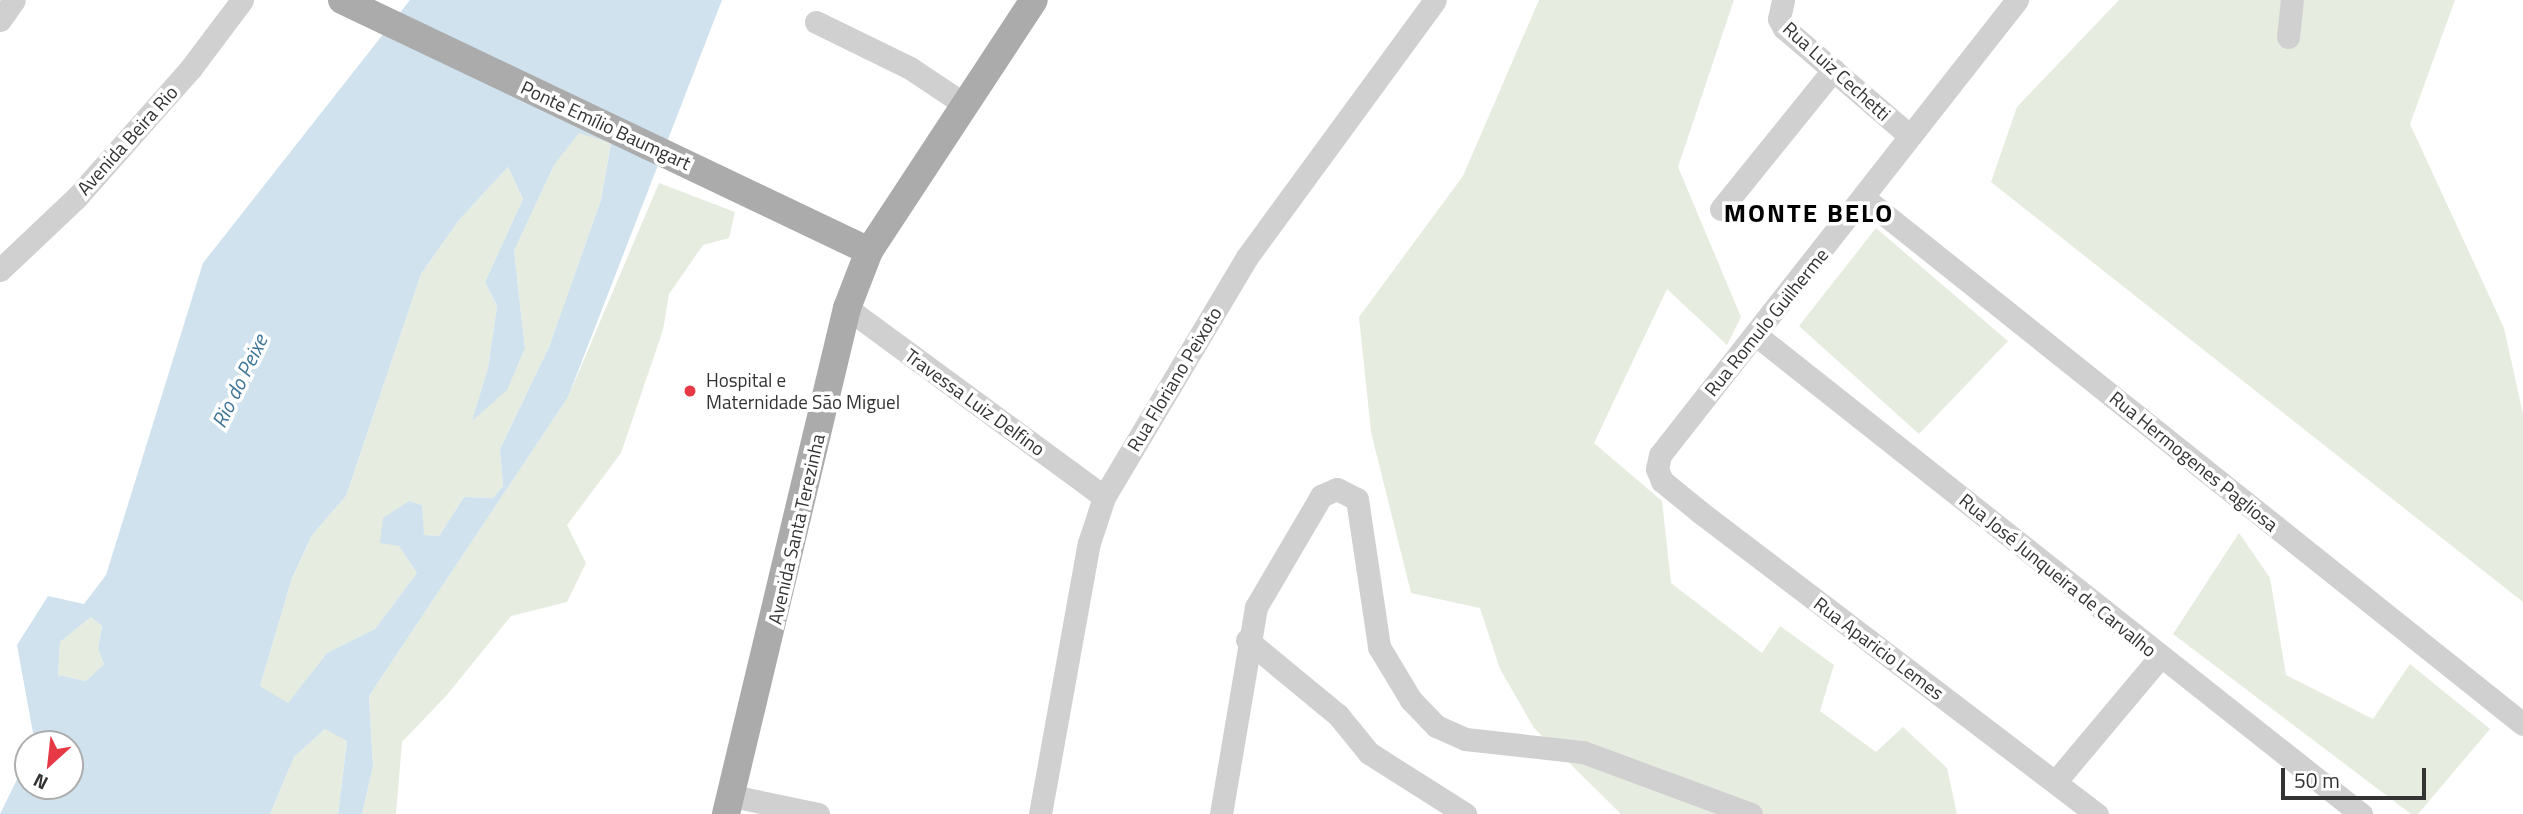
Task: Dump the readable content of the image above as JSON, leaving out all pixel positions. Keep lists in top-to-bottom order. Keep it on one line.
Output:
{"streets":{"main road":["Ponte Emílio Baumgart","Avenida Santa Terezinha"],"street":["Rua Luiz Cechetti","Avenida Beira Rio","Rua Romulo Guilherme","Rua Floriano Peixoto","Travessa Luiz Delfino","Rua Hermogenes Pagliosa","Rua José Junqueira de Carvalho","Rua Aparicio Lemes"]},"crossings":[["Rua Luiz Cechetti","Rua Romulo Guilherme"],["Ponte Emílio Baumgart","Avenida Santa Terezinha"],["Rua Romulo Guilherme","Rua Hermogenes Pagliosa"],["Rua Romulo Guilherme","Rua José Junqueira de Carvalho"],["Rua Romulo Guilherme","Rua Aparicio Lemes"],["Rua Floriano Peixoto","Travessa Luiz Delfino"],["Travessa Luiz Delfino","Avenida Santa Terezinha"]],"districts":["MONTE BELO"],"water":["Rio do Peixe"],"places":["Hospital e Maternidade São Miguel"],"scale_bar":"50 m","north":"bottom left"}
